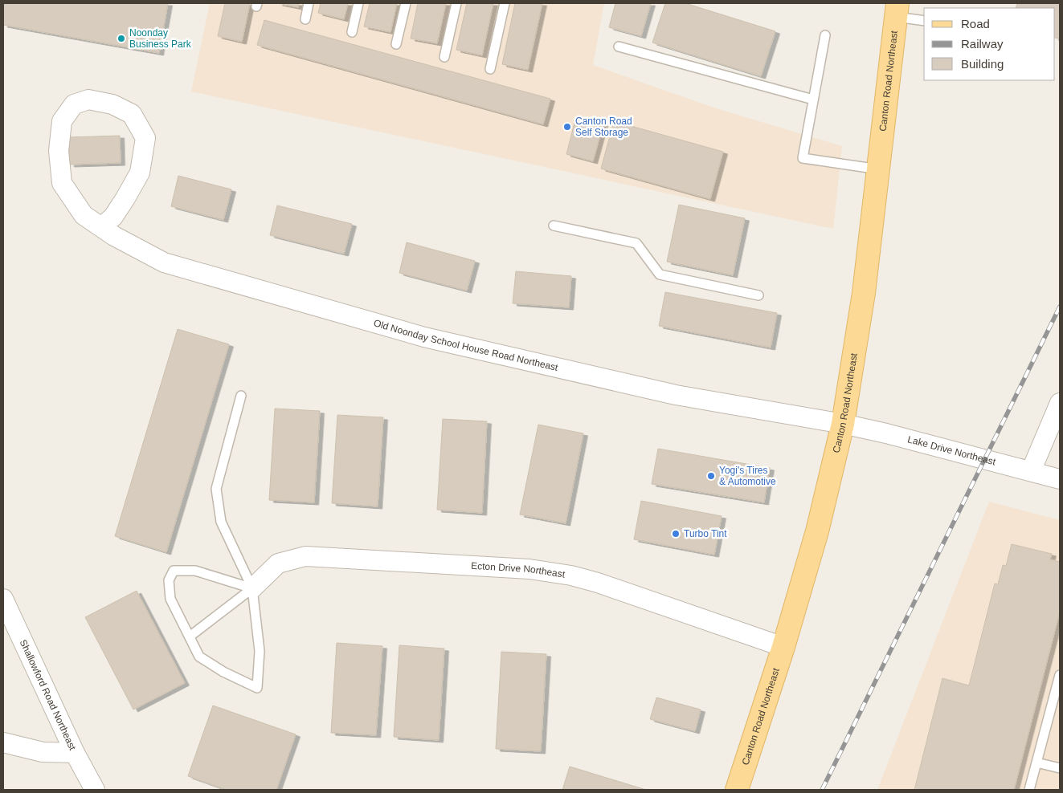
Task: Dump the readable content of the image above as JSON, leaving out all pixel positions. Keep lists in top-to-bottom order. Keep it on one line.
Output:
{"streets":{"main road":["Canton Road Northeast"],"street":["Old Noonday School House Road Northeast","Lake Drive Northeast","Ecton Drive Northeast","Shallowford Road Northeast"]},"crossings":[["Canton Road Northeast","Old Noonday School House Road Northeast"],["Canton Road Northeast","Lake Drive Northeast"],["Canton Road Northeast","Ecton Drive Northeast"],["Old Noonday School House Road Northeast","Lake Drive Northeast"]],"places":["Noonday Business Park","Canton Road Self Storage","Yogi's Tires & Automotive","Turbo Tint"],"legend":["Road","Railway","Building"]}
